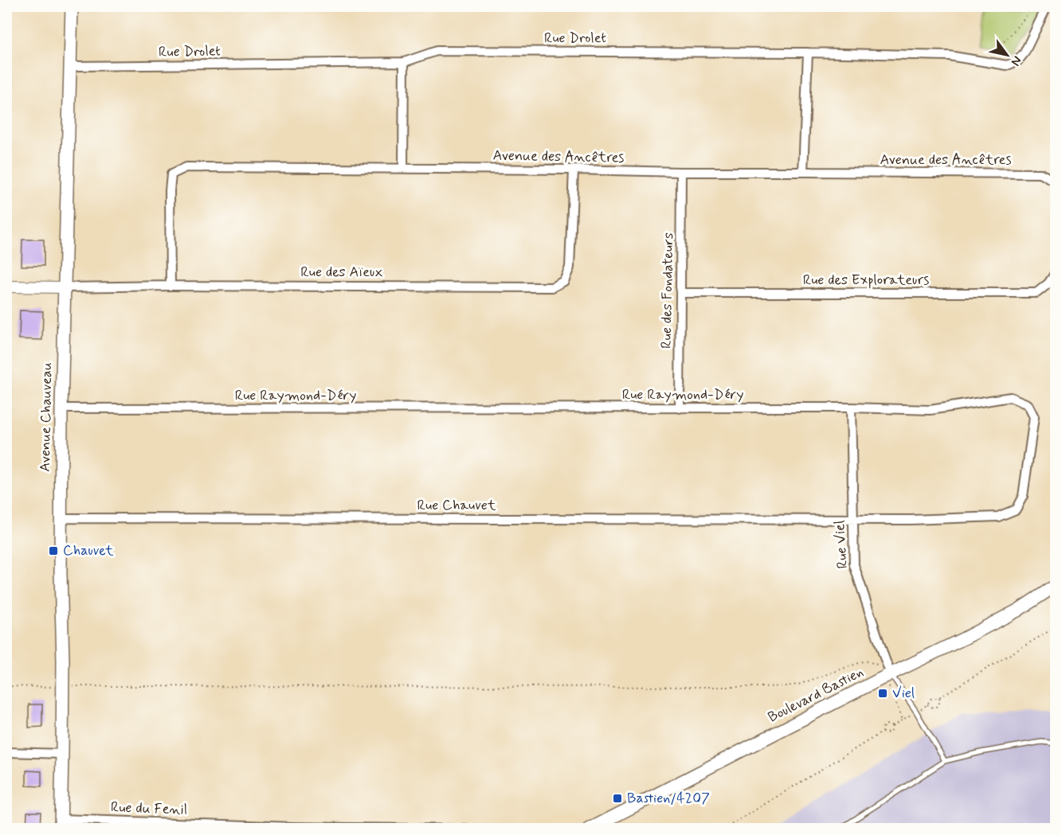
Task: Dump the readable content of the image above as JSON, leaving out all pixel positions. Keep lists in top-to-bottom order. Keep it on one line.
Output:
{"streets":{"main road":["Avenue Chauveau","Boulevard Bastien"],"street":["Rue Drolet","Avenue des Ancêtres","Rue des Aïeux","Rue des Explorateurs","Rue des Fondateurs","Rue Raymond-Déry","Rue Chauvet","Rue Viel","Rue du Fenil"]},"crossings":[["Rue Drolet","Avenue Chauveau"],["Avenue des Ancêtres","Rue des Aïeux"],["Avenue des Ancêtres","Rue des Fondateurs"],["Rue des Aïeux","Avenue Chauveau"],["Rue des Explorateurs","Rue des Fondateurs"],["Rue des Fondateurs","Rue Raymond-Déry"],["Rue Raymond-Déry","Avenue Chauveau"],["Rue Raymond-Déry","Rue Chauvet"],["Rue Raymond-Déry","Rue Viel"],["Avenue Chauveau","Rue Chauvet"],["Avenue Chauveau","Rue du Fenil"],["Rue Chauvet","Rue Viel"],["Rue Viel","Boulevard Bastien"]],"places":{"transit":["Chauvet","Viel","Bastien/4207"]},"north":"bottom right"}
